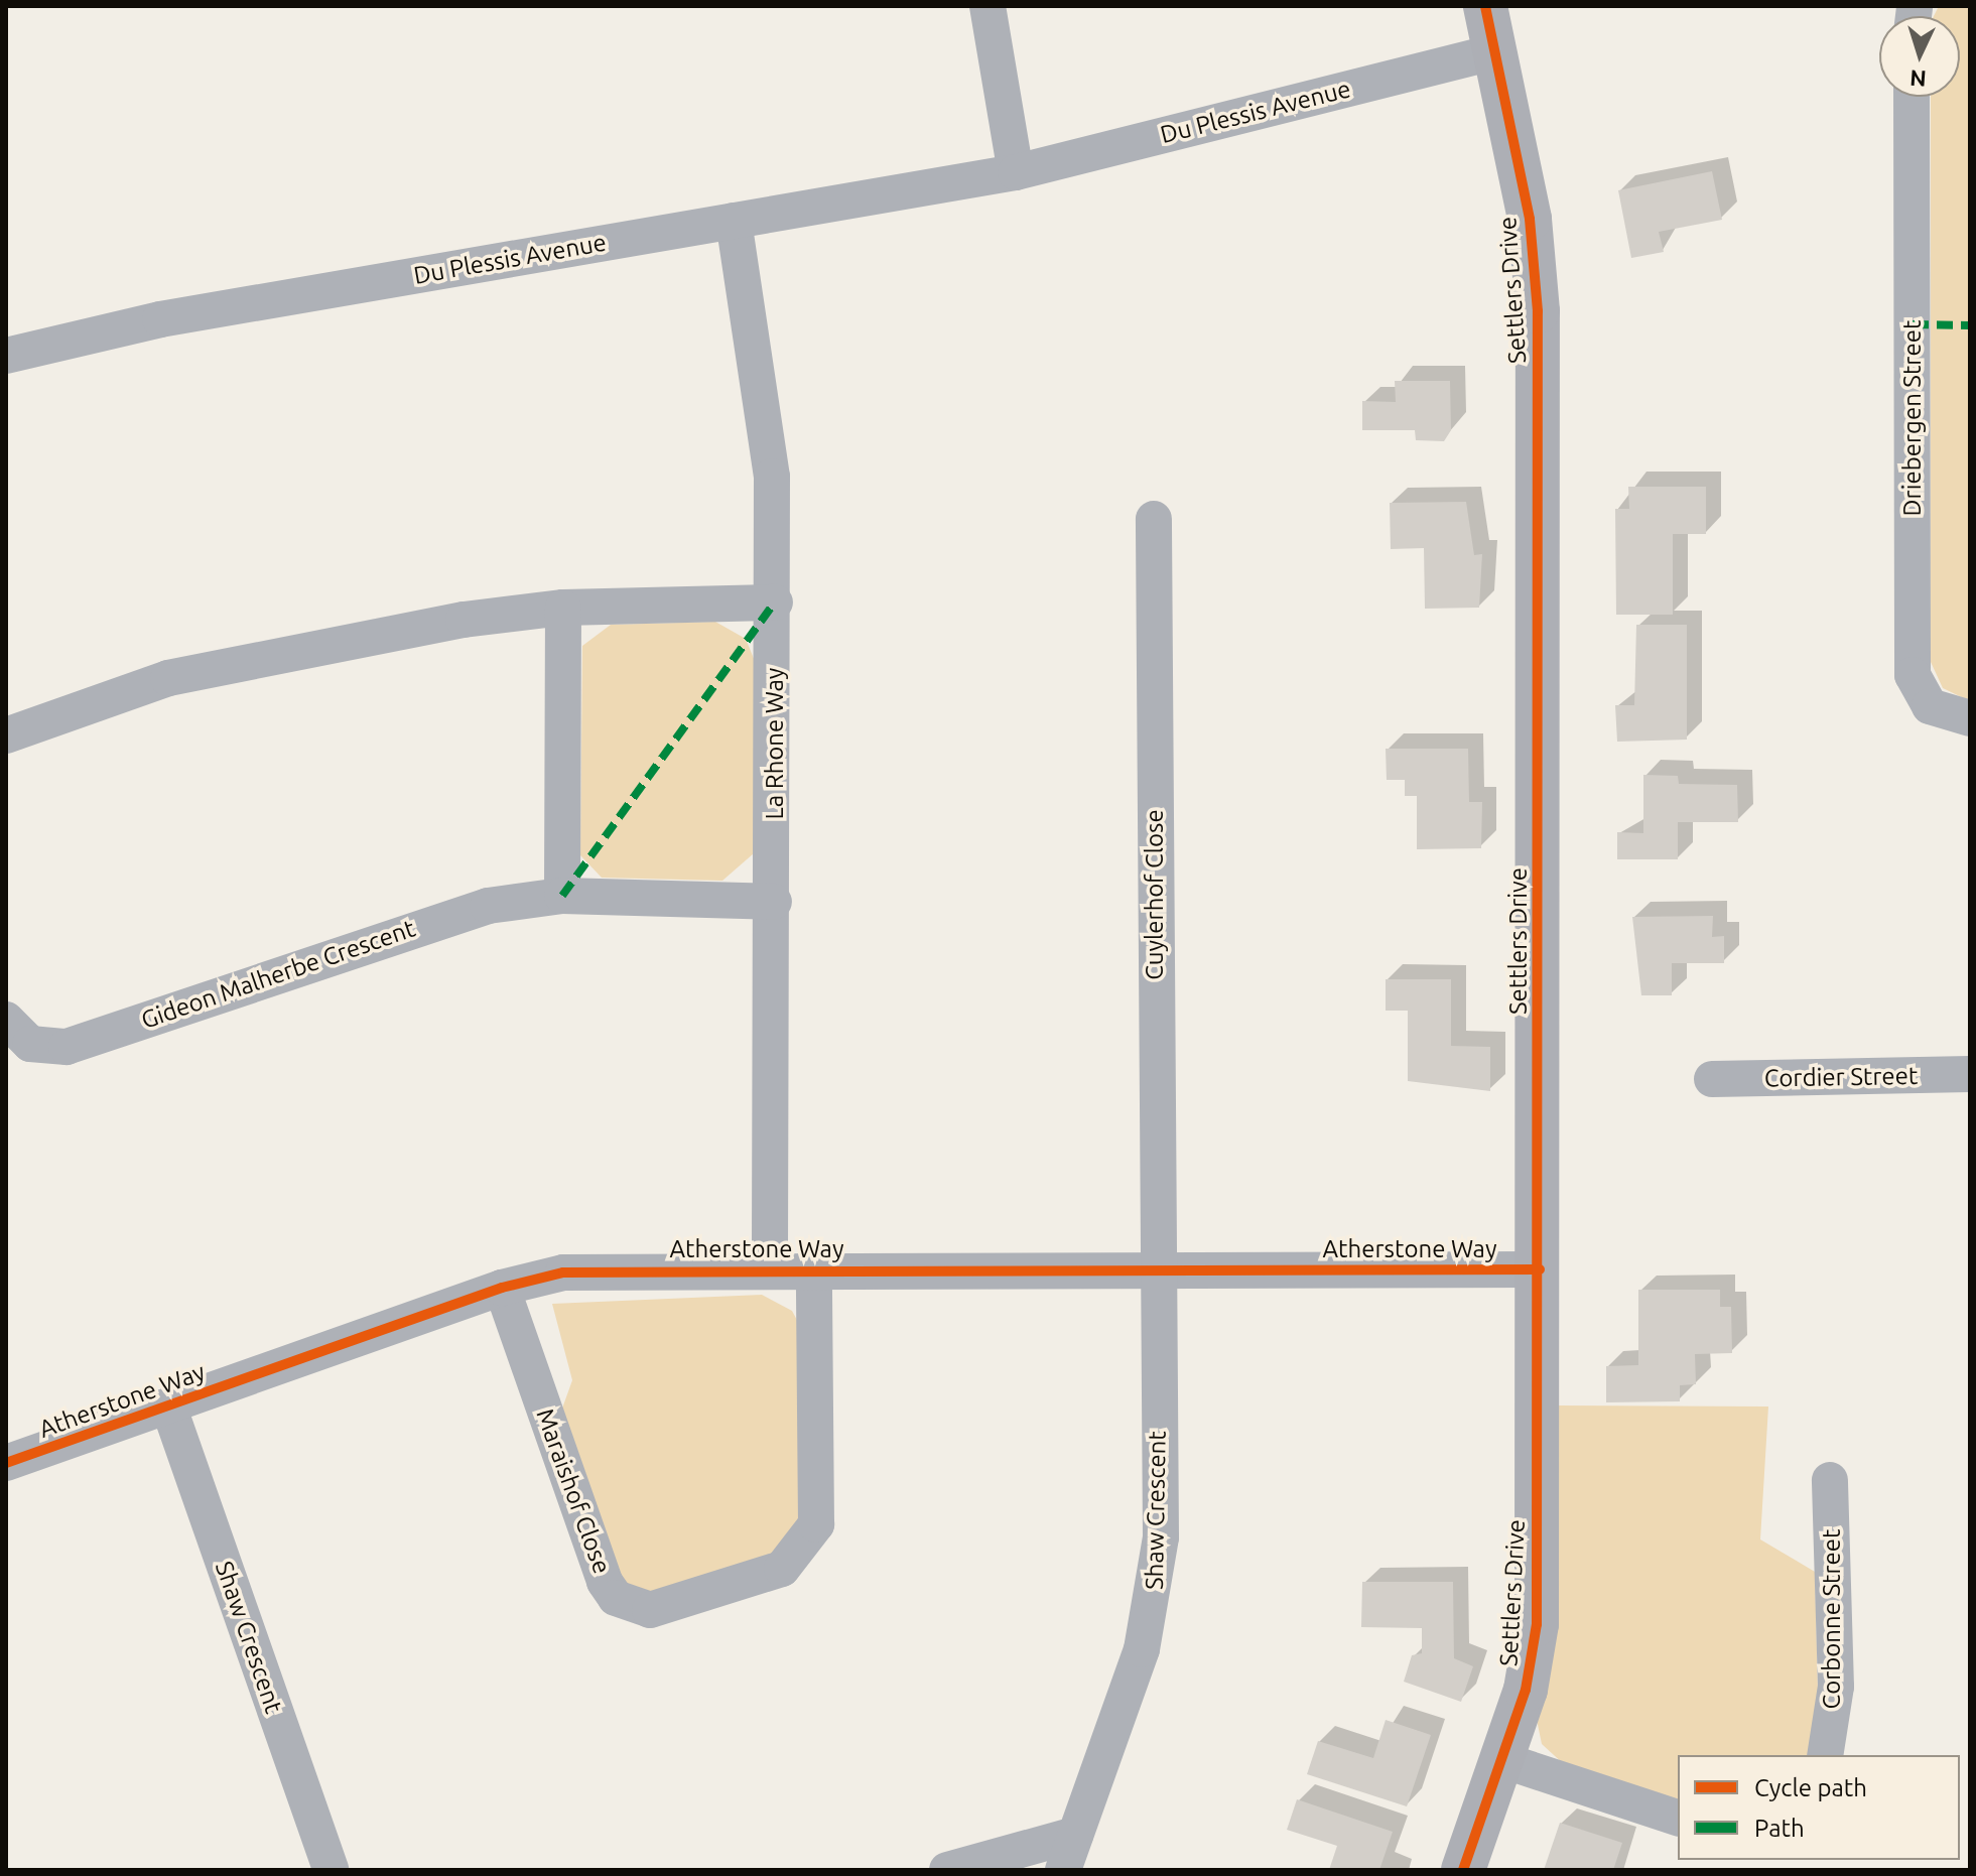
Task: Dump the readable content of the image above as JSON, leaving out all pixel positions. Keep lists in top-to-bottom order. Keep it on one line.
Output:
{"streets":{"street":["Du Plessis Avenue","Settlers Drive","Driebergen Street","La Rhone Way","Cuylerhof Close","Gideon Malherbe Crescent","Cordier Street","Atherstone Way","Maraishof Close","Shaw Crescent","Corbonne Street"]},"crossings":[["Du Plessis Avenue","Settlers Drive"],["Du Plessis Avenue","La Rhone Way"],["Settlers Drive","Atherstone Way"],["La Rhone Way","Gideon Malherbe Crescent"],["La Rhone Way","Atherstone Way"],["Cuylerhof Close","Atherstone Way"],["Cuylerhof Close","Shaw Crescent"],["Atherstone Way","Maraishof Close"],["Atherstone Way","Shaw Crescent"]],"legend":["Cycle path","Path"],"north":"bottom"}
